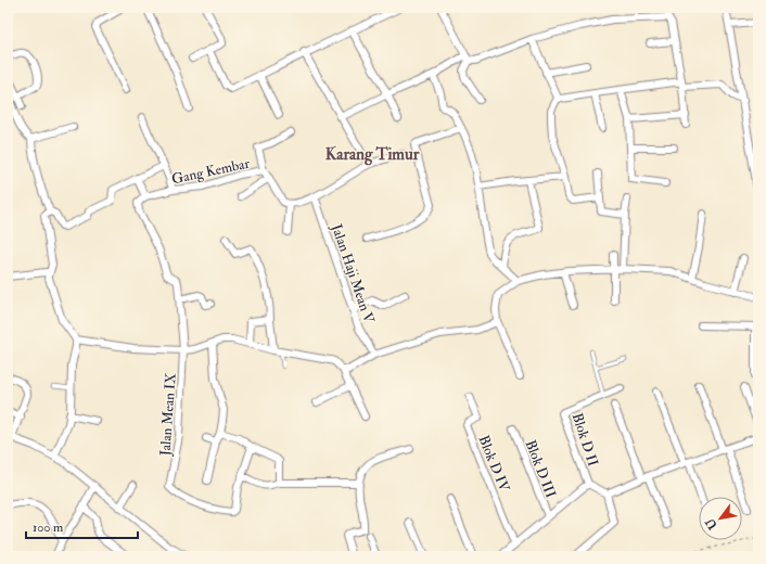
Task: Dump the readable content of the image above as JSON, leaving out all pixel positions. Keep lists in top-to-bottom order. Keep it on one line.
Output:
{"streets":{"street":["Gang Kembar","Jalan Haji Mean V","Jalan Mean IX","Blok D II","Blok D IV","Blok D III"]},"crossings":[["Gang Kembar","Jalan Mean IX"]],"districts":["Karang Timur"],"scale_bar":"100 m","north":"bottom left"}
